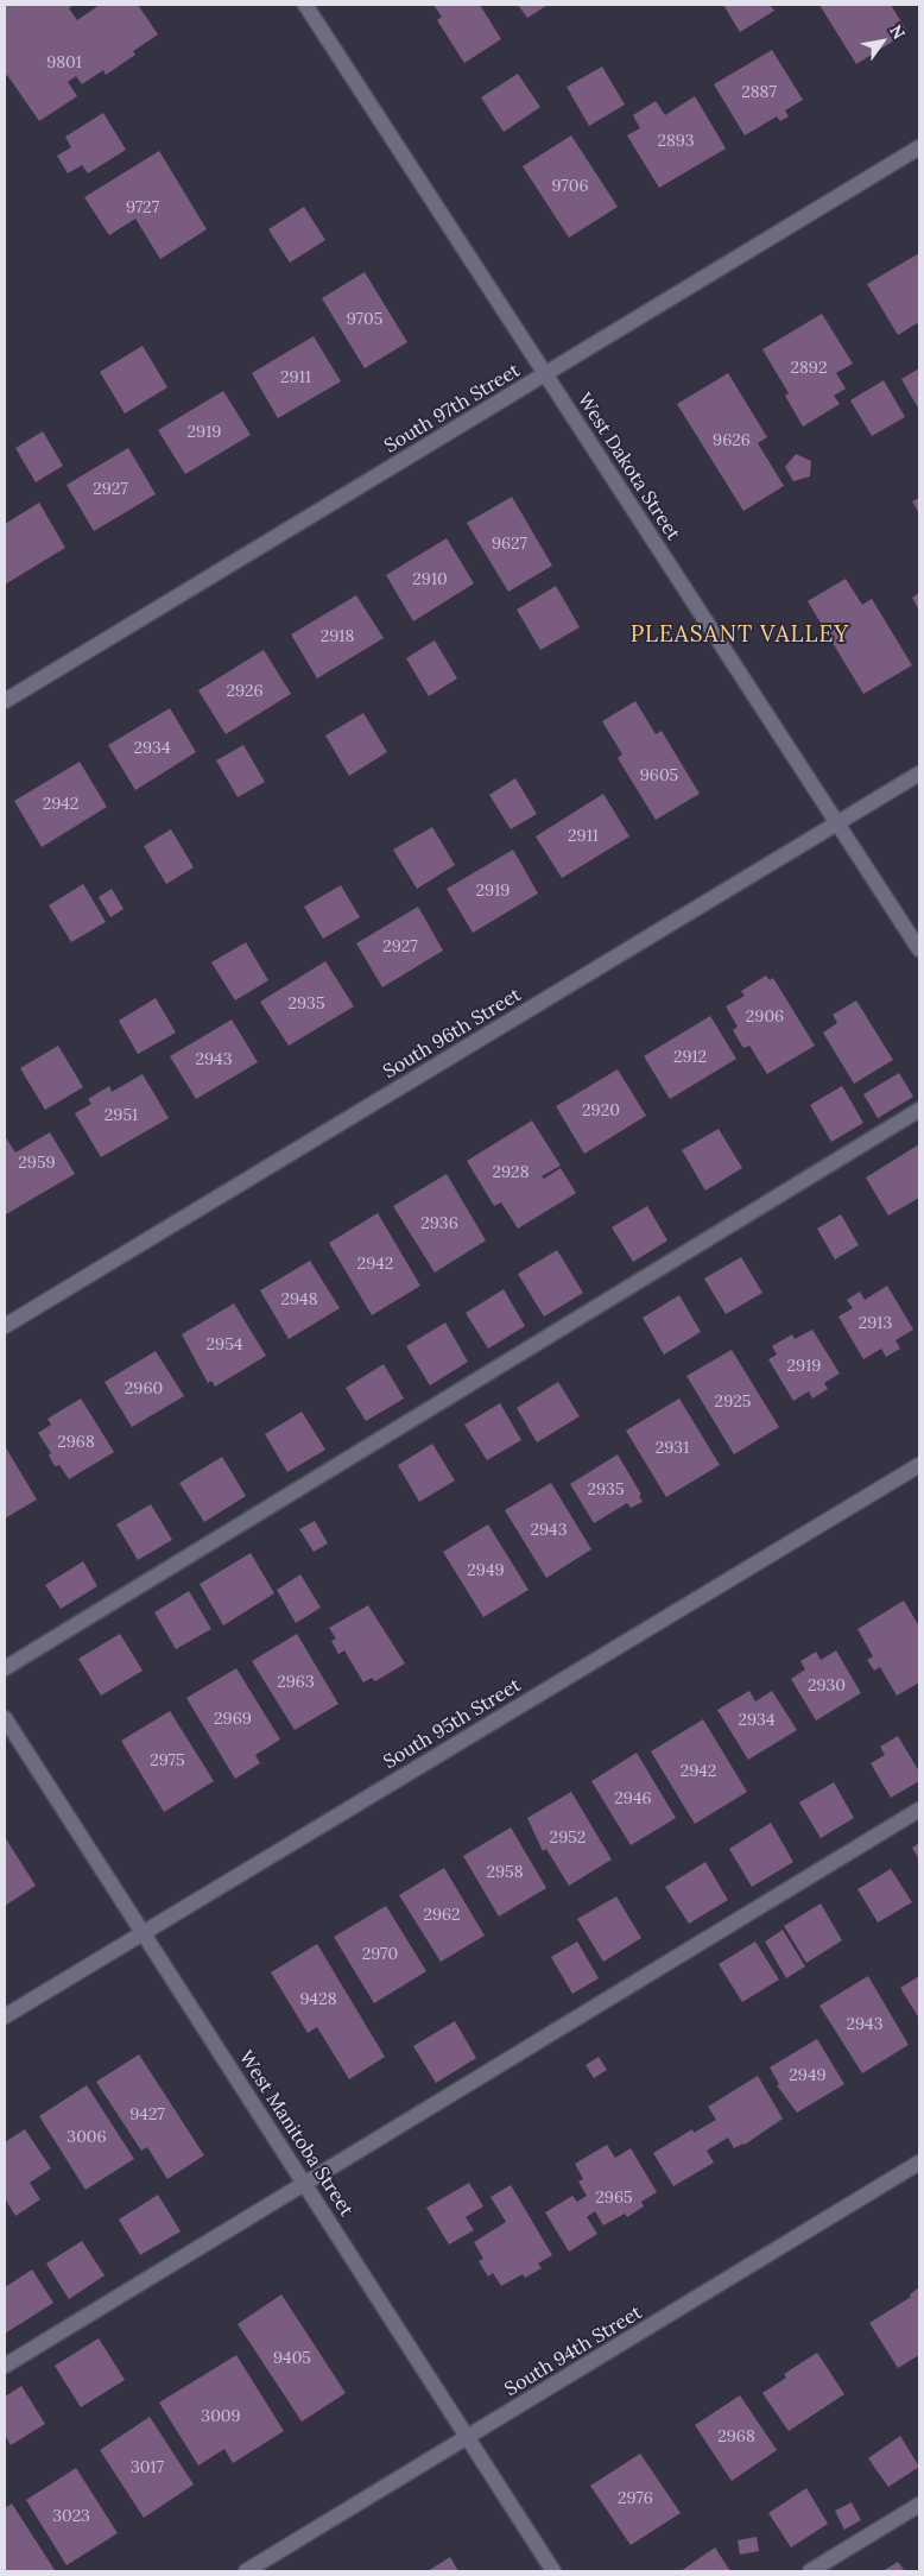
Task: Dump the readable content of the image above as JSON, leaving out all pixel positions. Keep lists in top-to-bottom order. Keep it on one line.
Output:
{"streets":{"street":["South 97th Street","West Dakota Street","South 96th Street","South 95th Street","West Manitoba Street","South 94th Street"]},"crossings":[["South 97th Street","West Dakota Street"],["West Dakota Street","South 96th Street"],["South 95th Street","West Manitoba Street"],["West Manitoba Street","South 94th Street"]],"districts":["PLEASANT VALLEY"],"house_numbers":["9801","2887","2893","9706","9727","9705","2892","2911","2919","9626","2927","9627","2910","2918","2926","2934","9605","2942","2911","2919","2927","2935","2906","2912","2943","2920","2951","2959","2928","2936","2942","2948","2913","2954","2919","2960","2925","2968","2931","2935","2943","2949","2963","2930","2969","2934","2975","2942","2946","2952","2958","2962","2970","9428","2943","2949","9427","3006","2965","9405","3009","2968","3017","2976","3023"],"north":"top right"}
